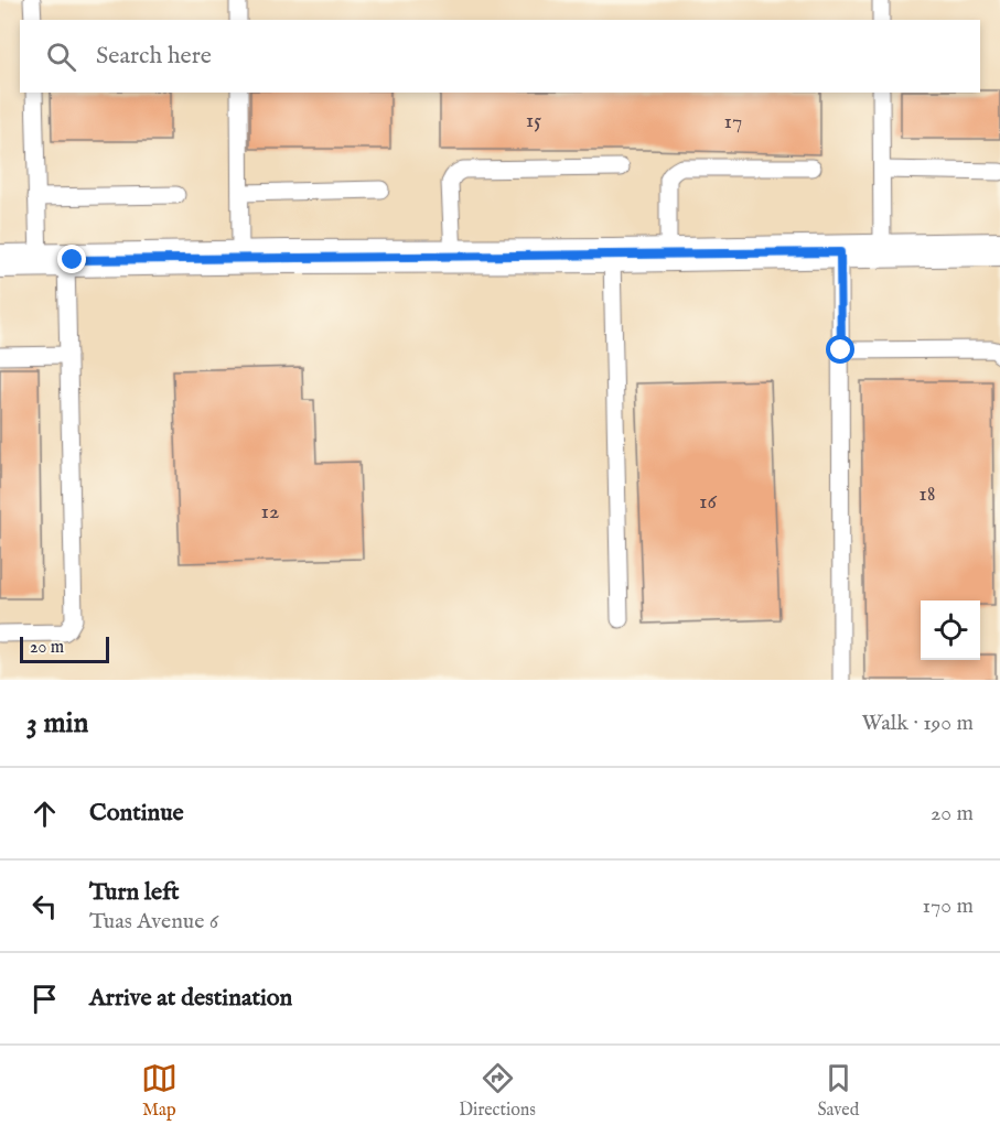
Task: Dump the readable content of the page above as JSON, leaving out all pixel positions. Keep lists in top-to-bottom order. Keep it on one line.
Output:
{"house_numbers":["15","17","18","16","12"],"scale_bar":"20 m","page":{"search":"Search here","scale":"20 m","heading":["3 min","Walk · 190 m"],"list":[["Continue","20 m"],["Turn left","Tuas Avenue 6","170 m"],"Arrive at destination"],"nav":["Map","Directions","Saved"]}}
